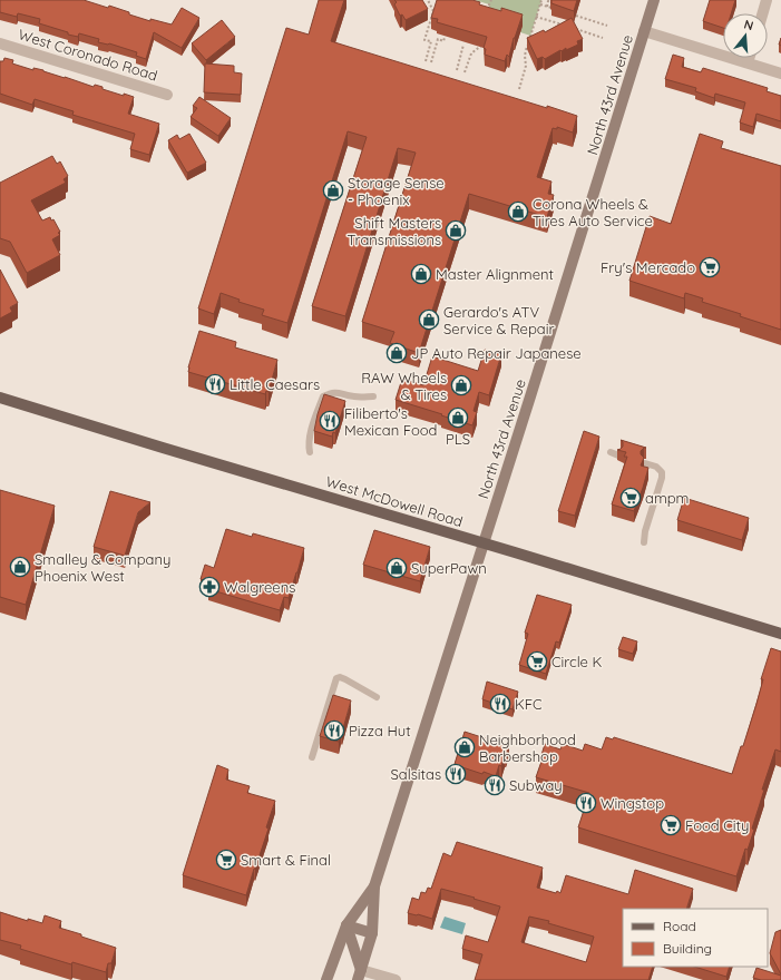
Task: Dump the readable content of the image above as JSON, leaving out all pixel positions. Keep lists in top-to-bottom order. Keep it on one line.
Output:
{"streets":{"main road":["North 43rd Avenue","West McDowell Road"],"street":["West Coronado Road"]},"crossings":[["North 43rd Avenue","West McDowell Road"]],"places":{"shop":["Storage Sense - Phoenix","Corona Wheels & Tires Auto Service","Shift Masters Transmissions","Master Alignment","Gerardo's ATV Service & Repair","JP Auto Repair Japanese","RAW Wheels & Tires","PLS","Smalley & Company Phoenix West","SuperPawn","Neighborhood Barbershop"],"supermarket":["Fry's Mercado","ampm","Circle K","Food City","Smart & Final"],"restaurant":["Little Caesars","Filiberto's Mexican Food","KFC","Pizza Hut","Salsitas","Subway","Wingstop"],"pharmacy":["Walgreens"]},"legend":["Road","Building"],"north":"top"}
